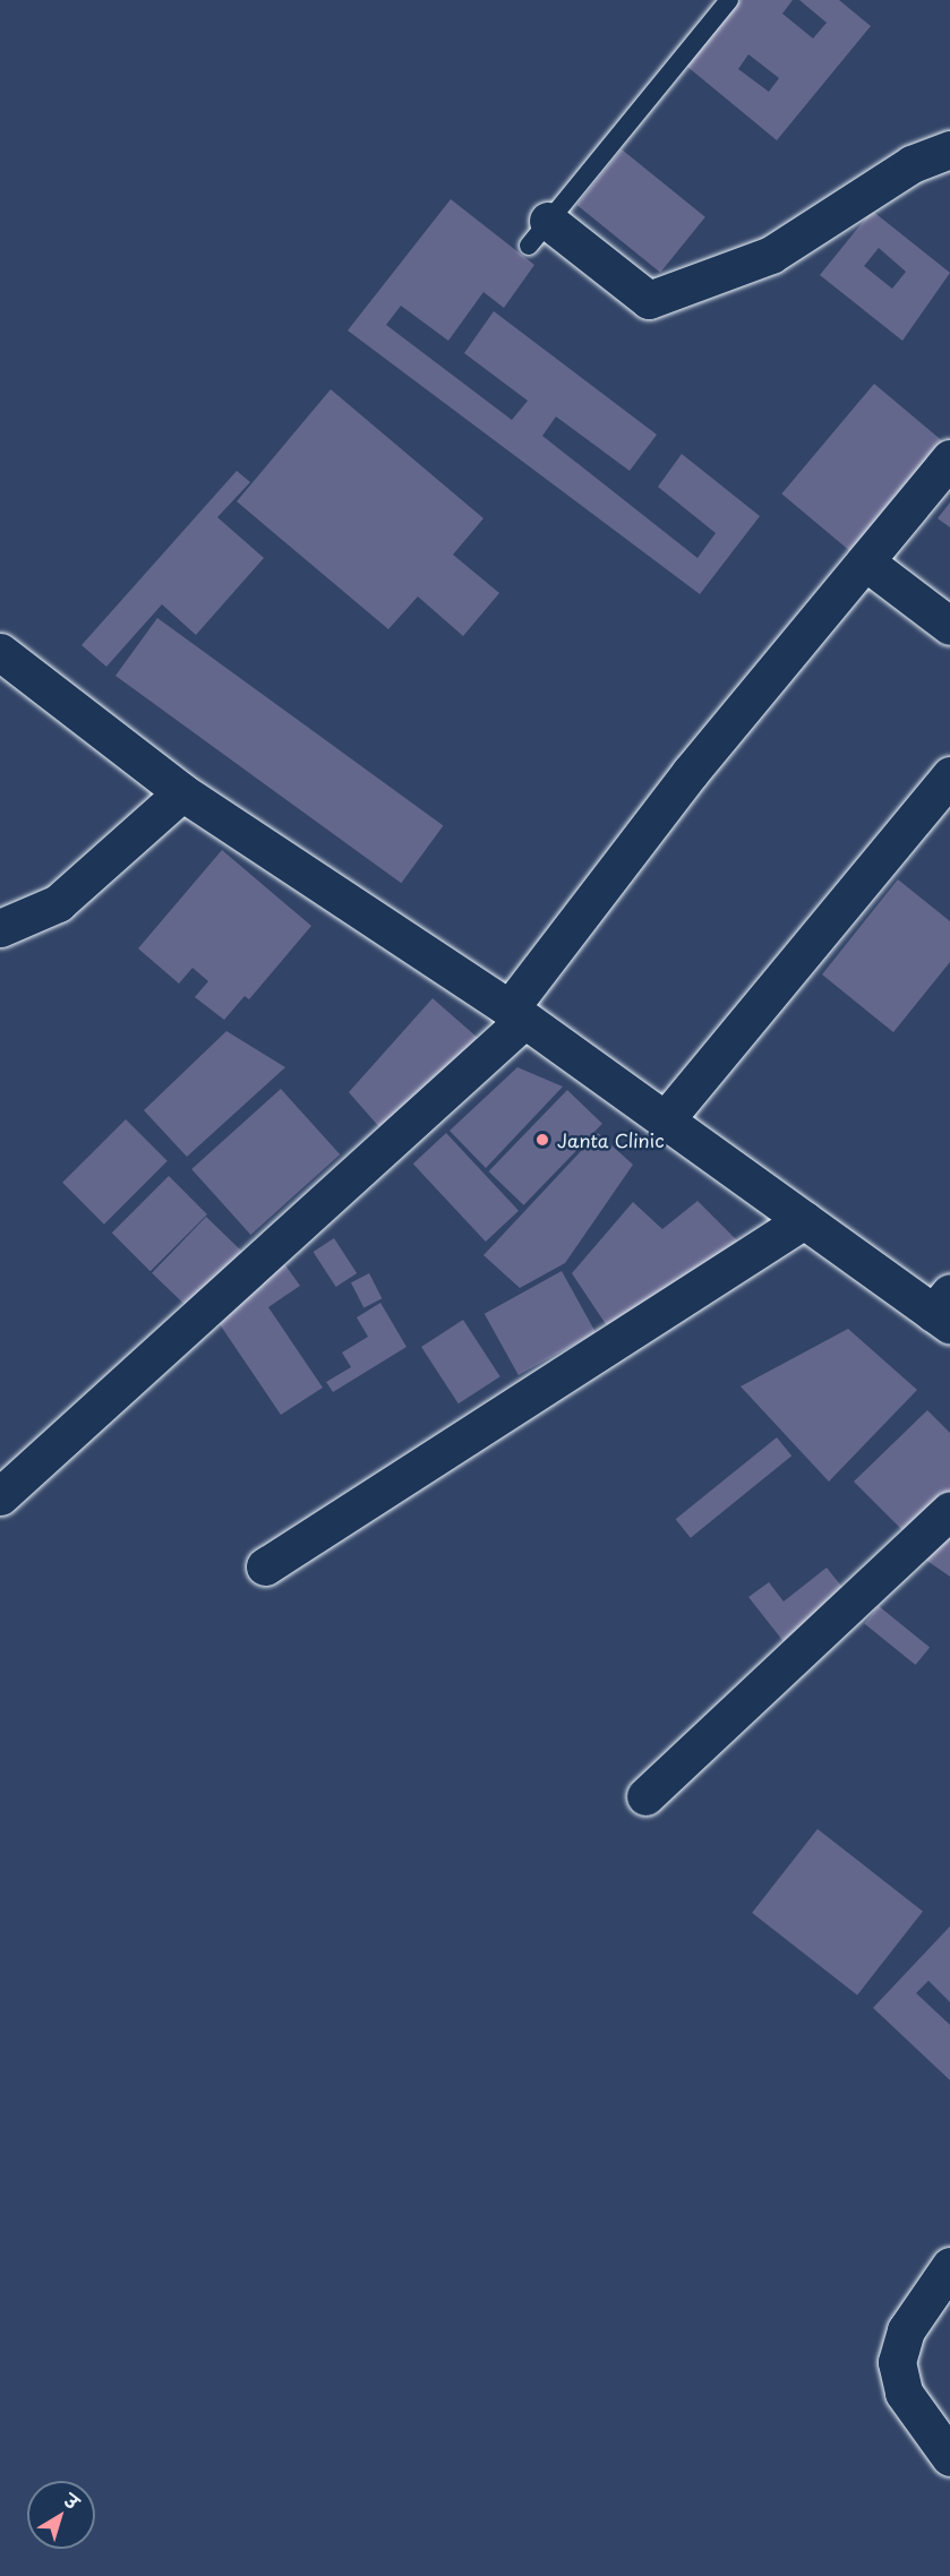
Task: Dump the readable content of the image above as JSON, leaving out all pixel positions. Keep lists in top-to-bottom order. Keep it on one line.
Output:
{"places":["Janta Clinic"],"north":"top right"}
